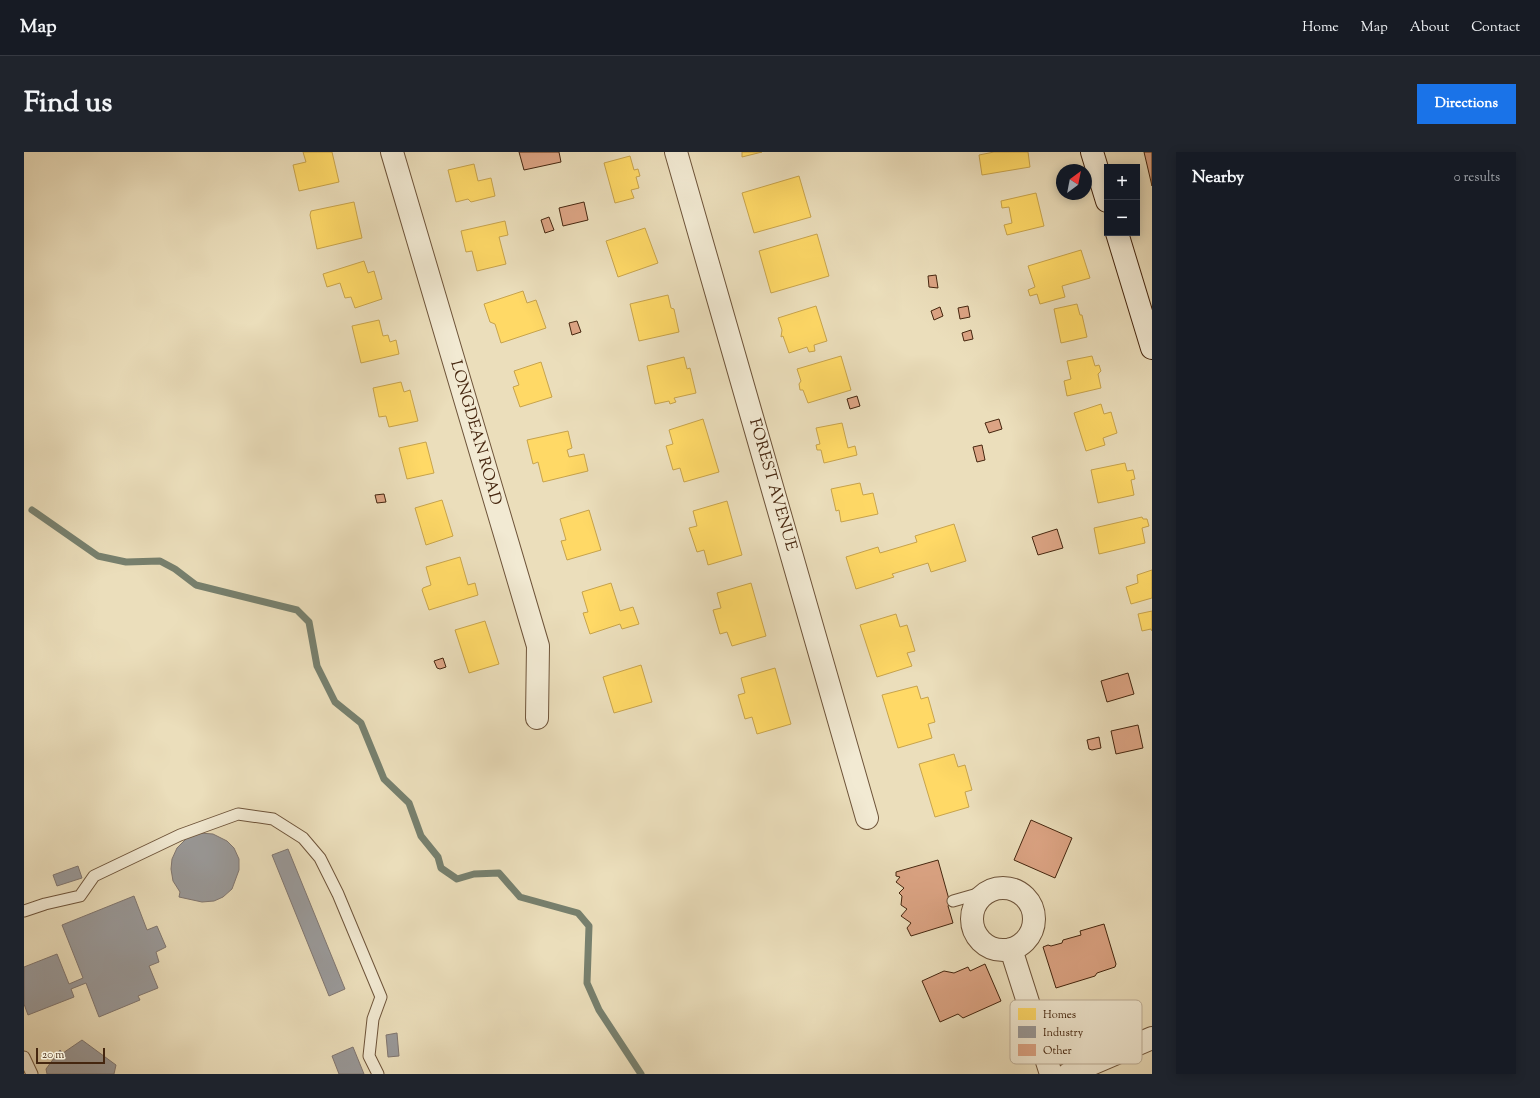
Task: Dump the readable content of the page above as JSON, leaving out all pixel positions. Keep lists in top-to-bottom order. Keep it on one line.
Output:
{"streets":{"street":["LONGDEAN ROAD","FOREST AVENUE"]},"legend":["Homes","Industry","Other"],"scale_bar":"20 m","north":"top right","page":{"header":"Map","nav":["Home","Map","About","Contact"],"title":"Find us","buttons":"Directions","heading":["Nearby","0 results"],"map_buttons":["+","−"],"scale":"20 m"}}
